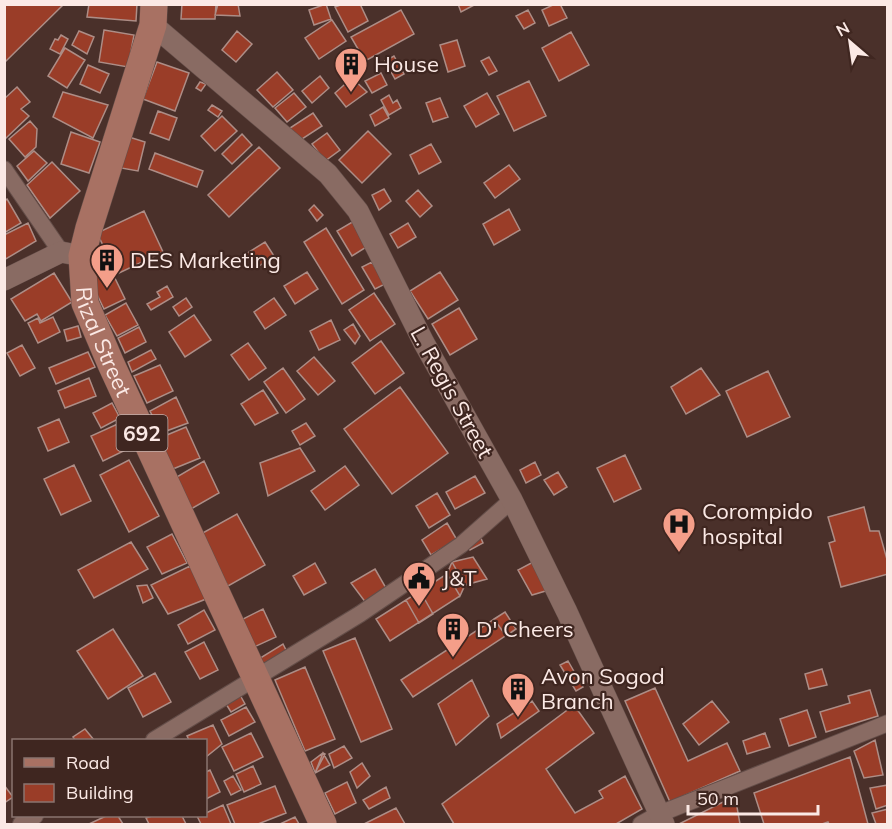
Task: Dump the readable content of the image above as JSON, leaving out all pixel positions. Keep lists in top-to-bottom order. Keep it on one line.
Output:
{"streets":{"main road":["Rizal Street","692"],"street":["L. Regis Street"]},"crossings":[["Rizal Street","L. Regis Street"]],"places":{"building":["House","DES Marketing","D' Cheers","Avon Sogod Branch"],"hospital":["Corompido hospital"],"public building":["J&T"]},"legend":["Road","Building"],"scale_bar":"50 m","north":"top left"}
